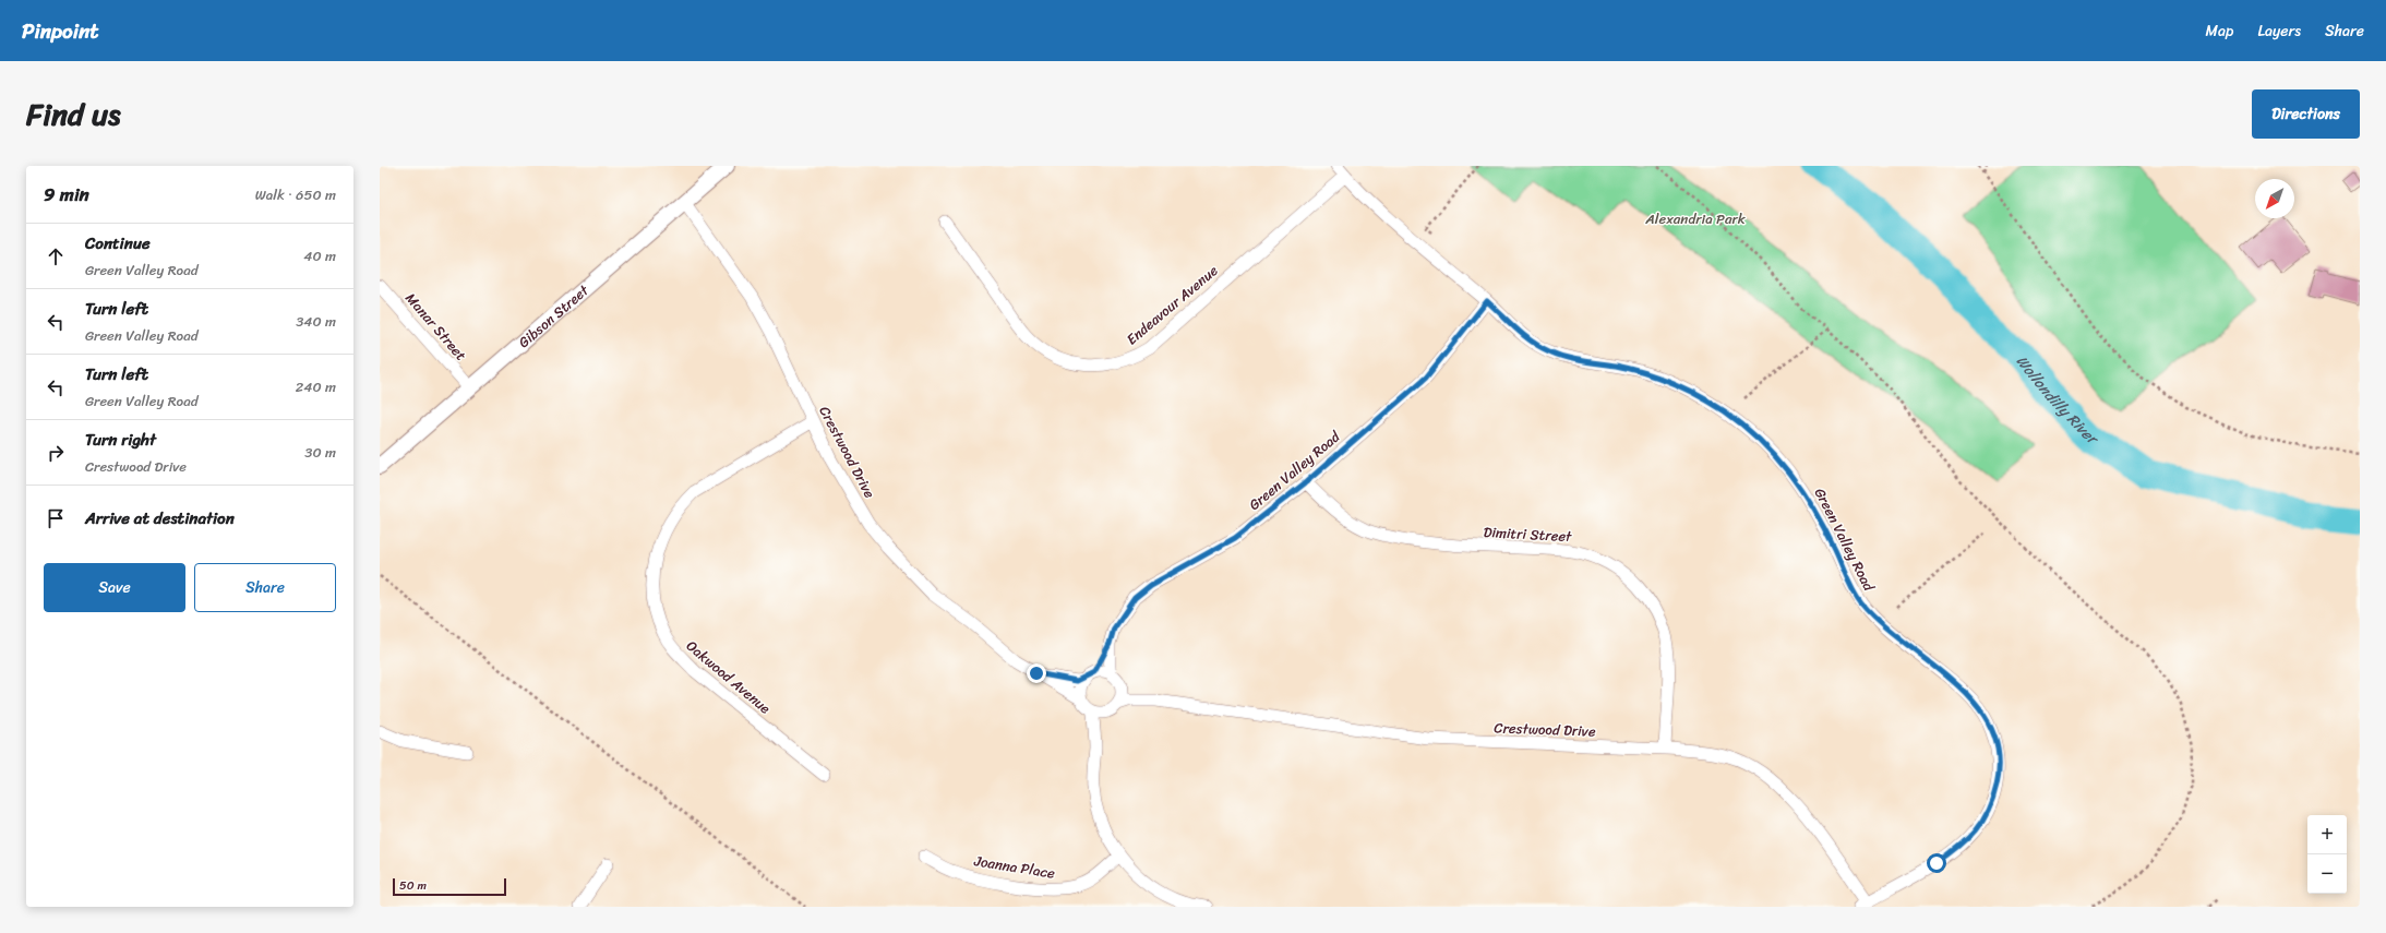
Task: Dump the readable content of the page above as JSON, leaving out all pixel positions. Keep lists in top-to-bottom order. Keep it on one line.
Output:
{"streets":{"street":["Endeavour Avenue","Gibson Street","Manar Street","Crestwood Drive","Green Valley Road","Dimitri Street","Oakwood Avenue","Joanna Place"]},"crossings":[["Endeavour Avenue","Green Valley Road"],["Gibson Street","Manar Street"],["Gibson Street","Crestwood Drive"],["Crestwood Drive","Green Valley Road"],["Crestwood Drive","Dimitri Street"],["Crestwood Drive","Oakwood Avenue"],["Green Valley Road","Dimitri Street"]],"water":["Wollondilly River"],"parks":["Alexandria Park"],"scale_bar":"50 m","north":"bottom left","page":{"header":"Pinpoint","nav":["Map","Layers","Share"],"title":"Find us","buttons":["Directions",["Save","Share"]],"heading":["9 min","Walk · 650 m"],"list":[["Continue","Green Valley Road","40 m"],["Turn left","Green Valley Road","340 m"],["Turn left","Green Valley Road","240 m"],["Turn right","Crestwood Drive","30 m"],"Arrive at destination"],"map_buttons":["+","−"],"scale":"50 m"}}
